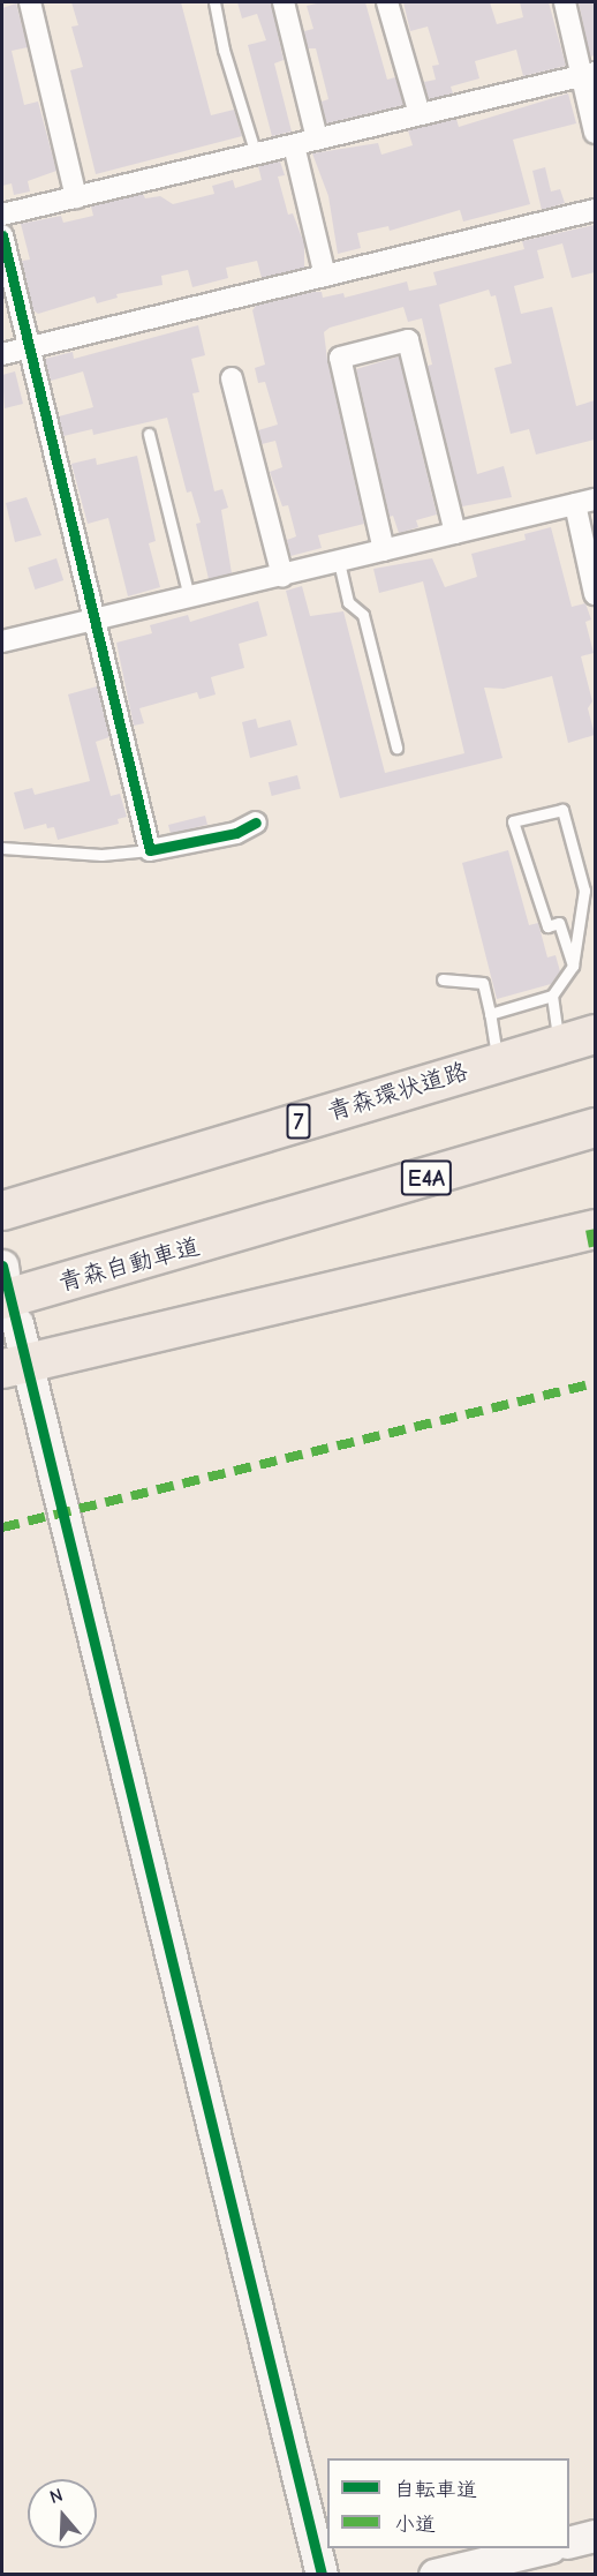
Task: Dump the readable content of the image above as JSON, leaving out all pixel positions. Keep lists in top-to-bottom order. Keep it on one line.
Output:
{"streets":{"highway":["青森環状道路","7","E4A","青森自動車道"]},"legend":["自転車道","小道"],"north":"top"}
